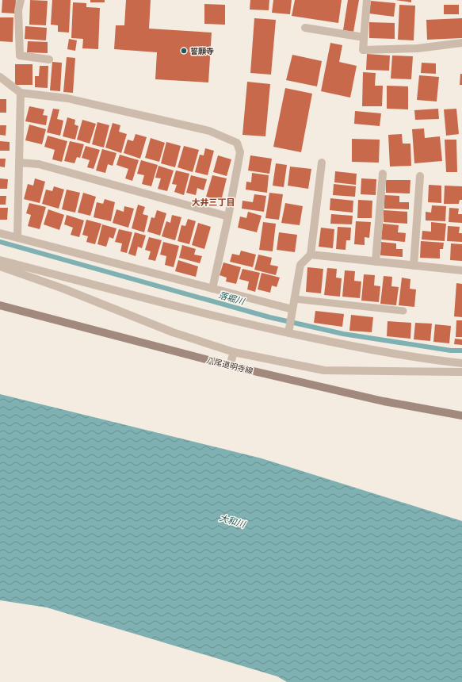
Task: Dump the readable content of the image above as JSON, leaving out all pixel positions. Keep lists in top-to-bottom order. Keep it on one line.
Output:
{"streets":{"main road":["八尾道明寺線"]},"districts":["大井三丁目"],"water":["落堀川","大和川"],"places":["誓願寺"]}
